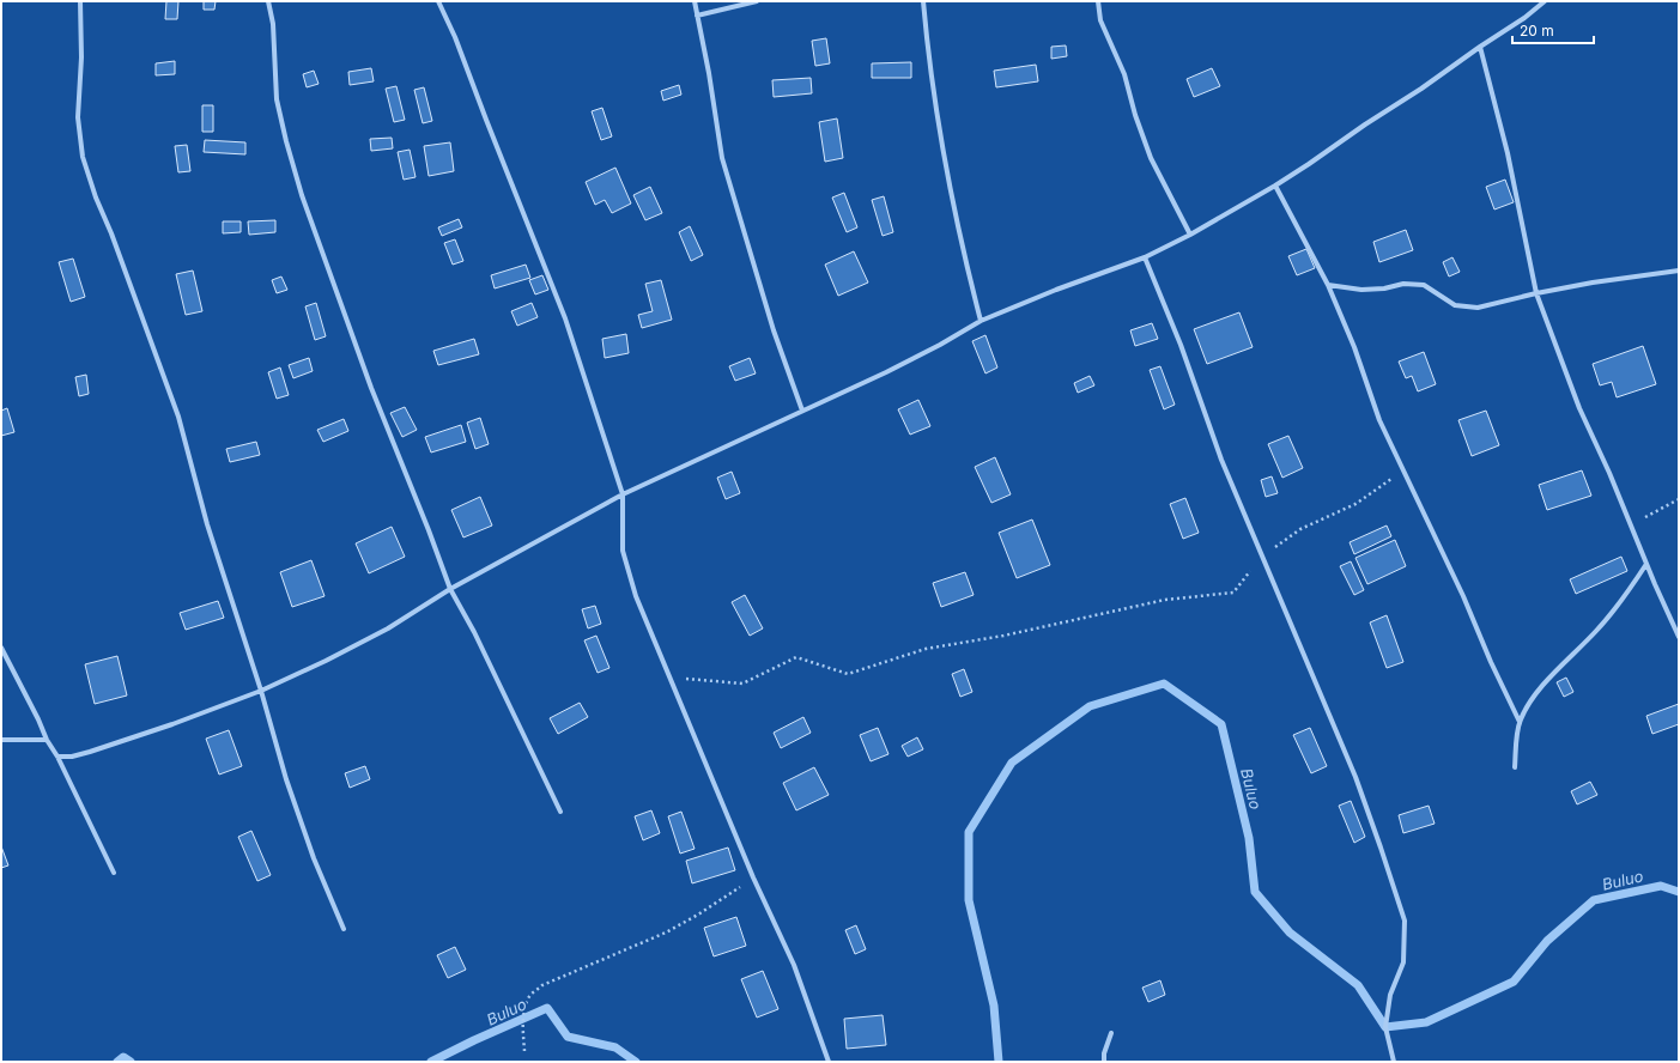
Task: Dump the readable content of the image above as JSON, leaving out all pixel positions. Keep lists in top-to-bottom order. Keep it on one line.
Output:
{"water":["Buluo"],"scale_bar":"20 m"}
